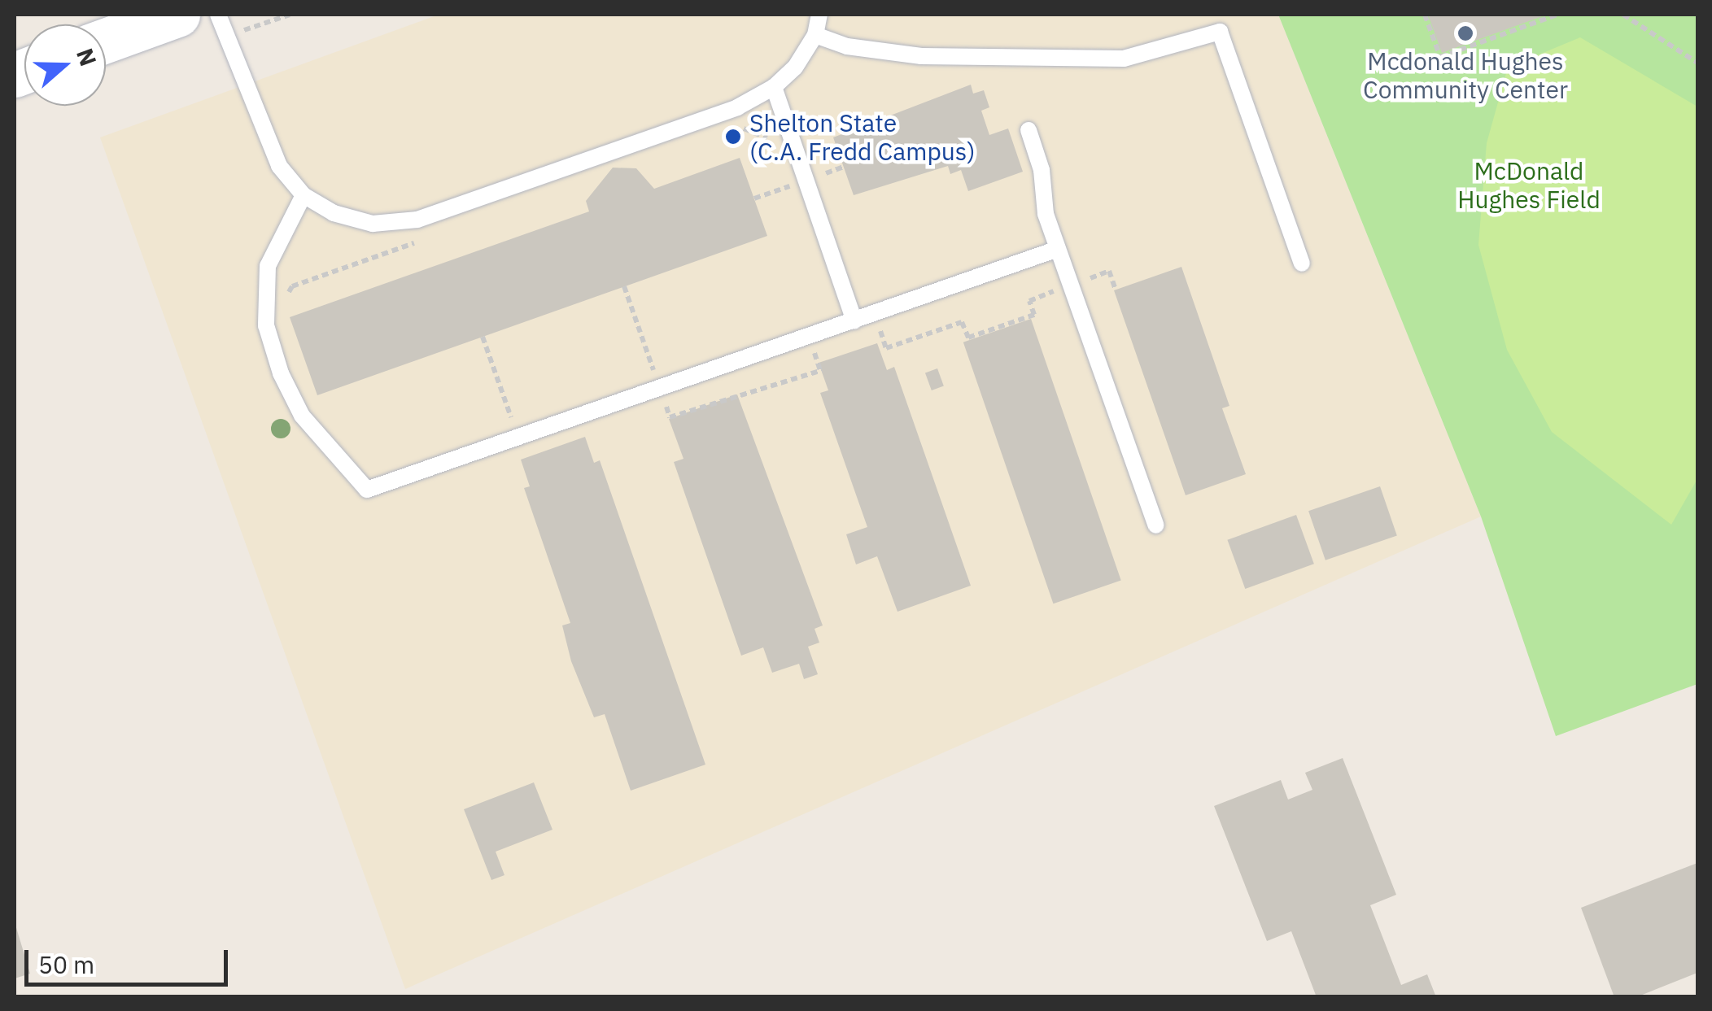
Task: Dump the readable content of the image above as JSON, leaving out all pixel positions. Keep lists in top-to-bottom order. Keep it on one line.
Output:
{"parks":["McDonald Hughes Field"],"places":["Mcdonald Hughes Community Center","Shelton State (C.A. Fredd Campus)"],"scale_bar":"50 m","north":"right"}
